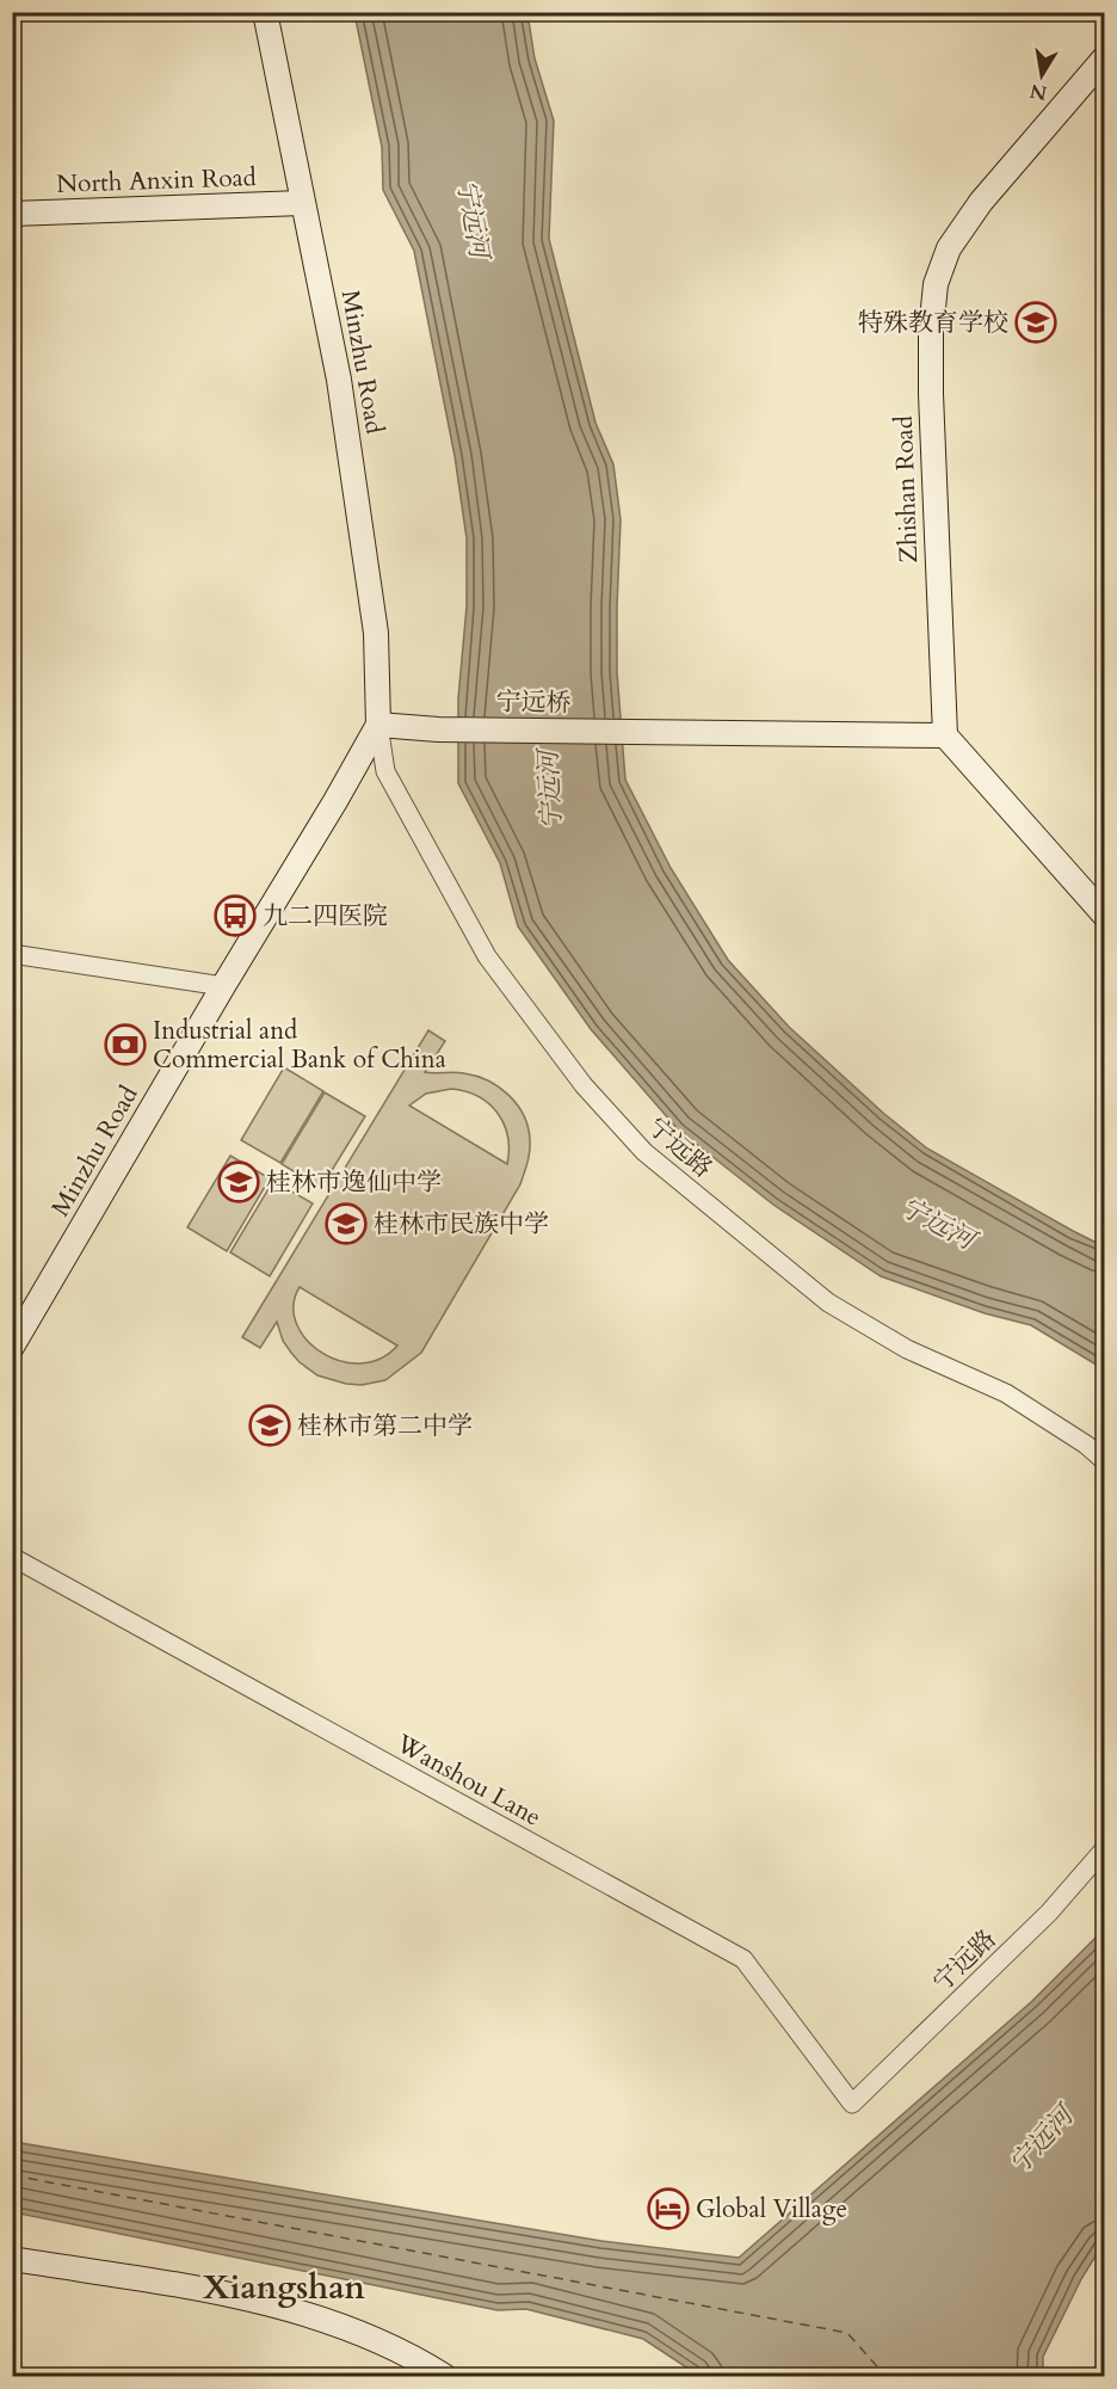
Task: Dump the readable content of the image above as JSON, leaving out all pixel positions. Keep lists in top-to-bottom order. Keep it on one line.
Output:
{"streets":{"street":["North Anxin Road","Minzhu Road","Zhishan Road","宁远桥","宁远路","Wanshou Lane"]},"crossings":[["North Anxin Road","Minzhu Road"],["Minzhu Road","宁远桥"],["Minzhu Road","宁远路"],["Zhishan Road","宁远桥"],["宁远桥","宁远路"],["宁远路","Wanshou Lane"]],"districts":["Xiangshan"],"water":["宁远河"],"places":{"school or university":["特殊教育学校","桂林市逸仙中学","桂林市民族中学","桂林市第二中学"],"bus stop":["九二四医院"],"bank":["Industrial and Commercial Bank of China"],"hotel":["Global Village"]},"north":"bottom"}
